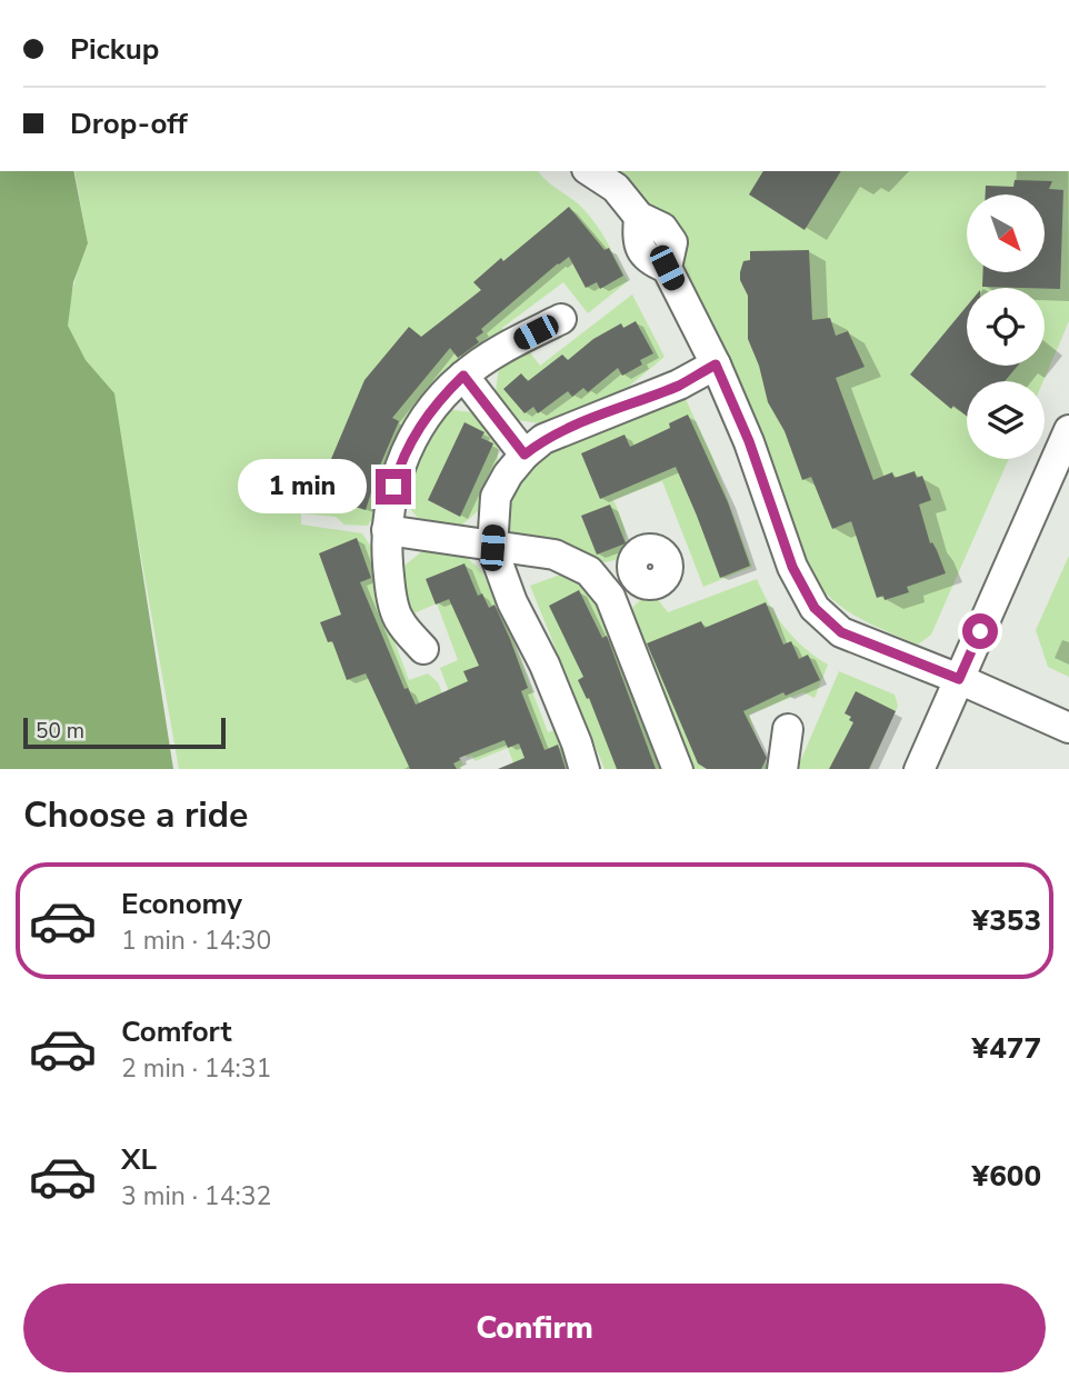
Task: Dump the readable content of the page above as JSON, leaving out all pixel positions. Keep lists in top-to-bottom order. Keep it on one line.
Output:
{"scale_bar":"50 m","north":"bottom right","page":{"banner":["Pickup","Drop-off"],"bubble":"1 min","scale":"50 m","heading":"Choose a ride","list":[{"name":"Economy","note":"1 min · 14:30","value":"¥353"},{"name":"Comfort","note":"2 min · 14:31","value":"¥477"},{"name":"XL","note":"3 min · 14:32","value":"¥600"}],"buttons":"Confirm"}}
